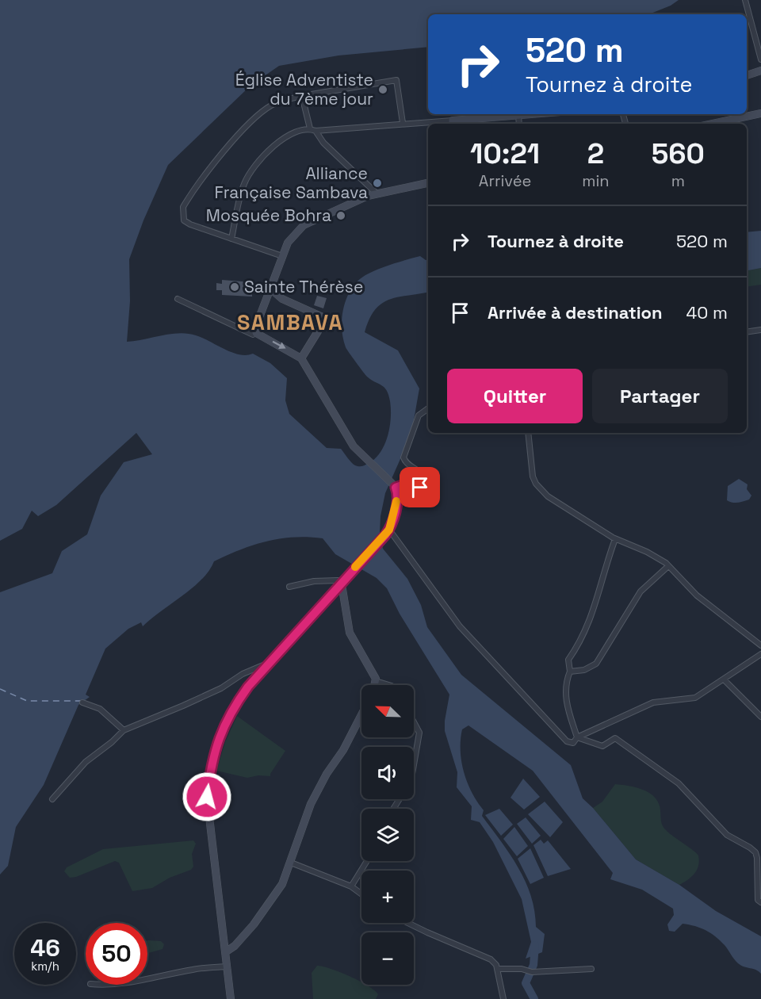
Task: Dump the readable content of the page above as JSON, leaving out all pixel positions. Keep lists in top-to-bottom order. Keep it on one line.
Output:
{"districts":["SAMBAVA"],"places":["Église Adventiste du 7ème jour","Alliance Française Sambava","Mosquée Bohra","Sainte Thérèse"],"north":"top left","page":{"turn":["520 m","Tournez à droite"],"eta":["10:21","Arrivée","2","min","560","m"],"list":[{"name":"Tournez à droite","value":"520 m"},{"name":"Arrivée à destination","value":"40 m"}],"buttons":["Quitter","Partager"],"map_buttons":["+","−"],"speed":"46 km/h","limit":"50"}}
